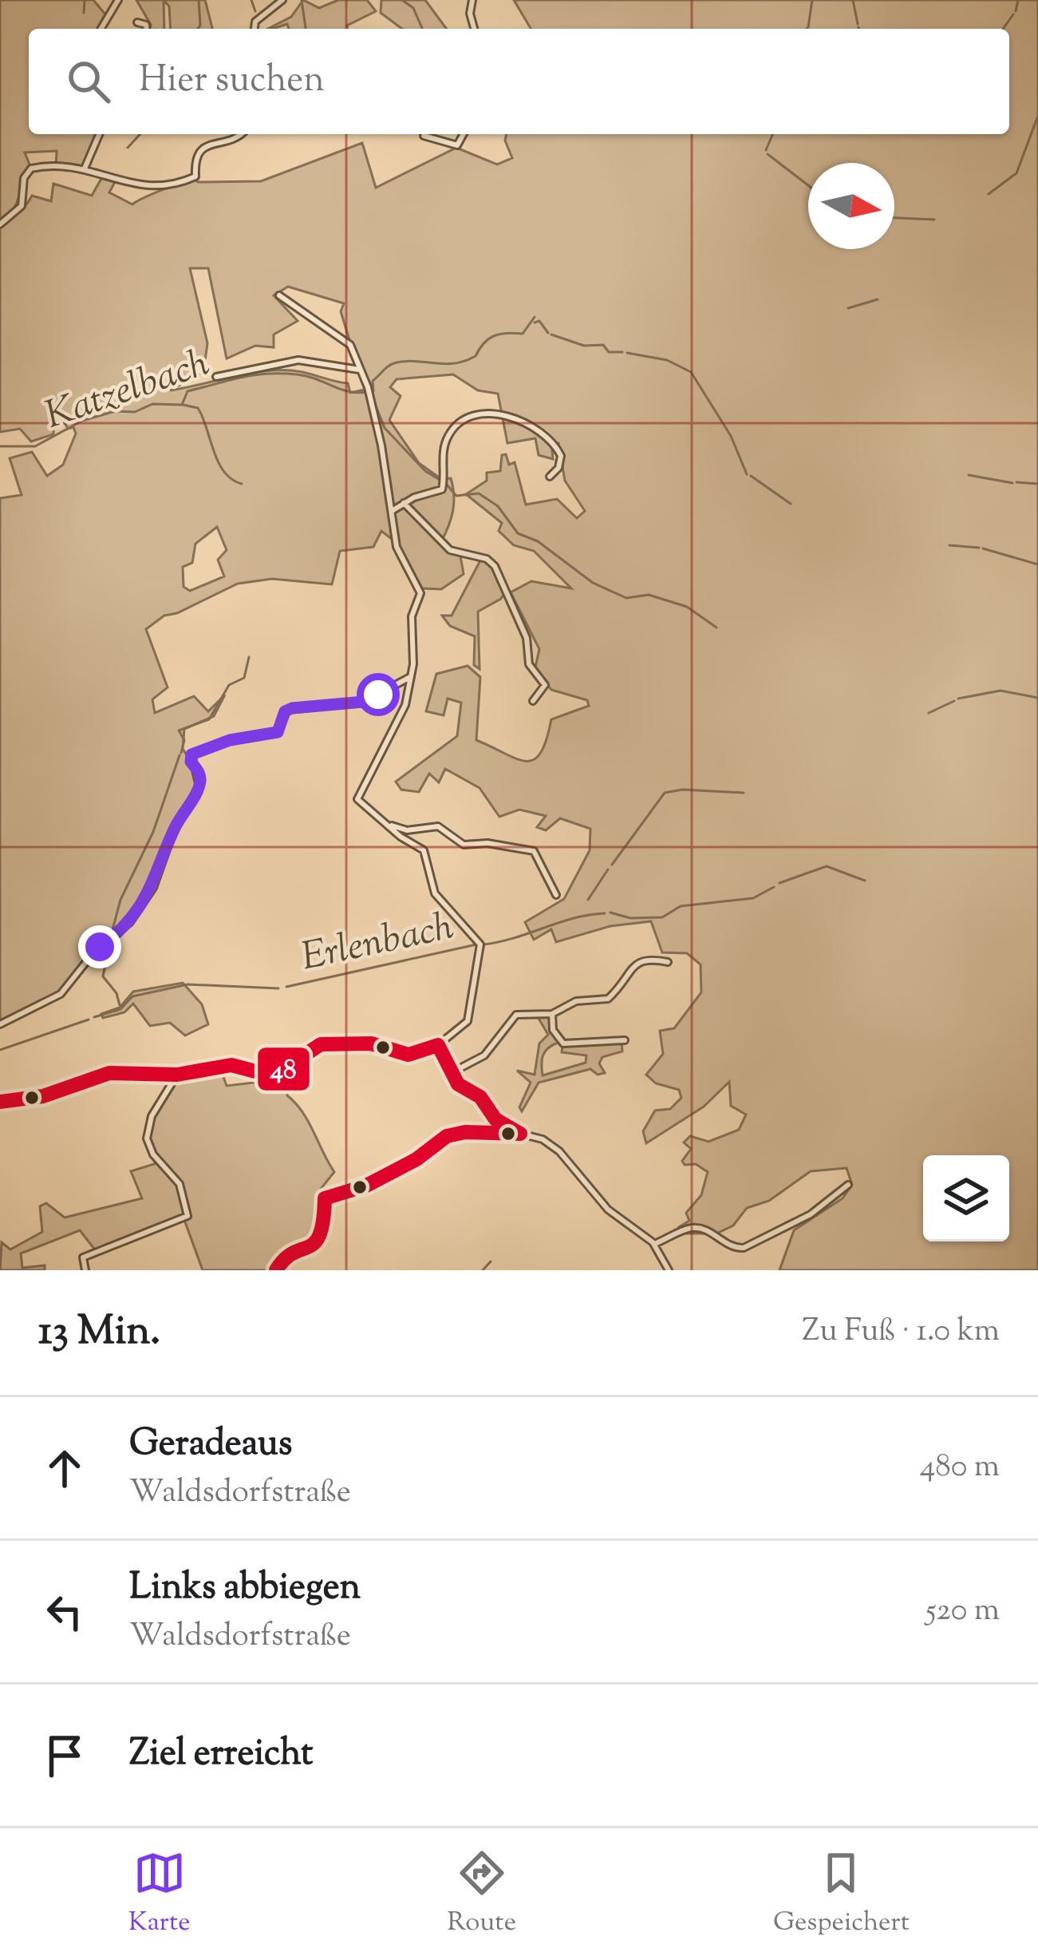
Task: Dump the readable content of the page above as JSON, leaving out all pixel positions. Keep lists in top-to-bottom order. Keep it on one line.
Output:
{"water":["Katzelbach","Erlenbach"],"lines":["transit line 48"],"north":"right","page":{"search":"Hier suchen","heading":["13 Min.","Zu Fuß · 1.0 km"],"list":[["Geradeaus","Waldsdorfstraße","480 m"],["Links abbiegen","Waldsdorfstraße","520 m"],"Ziel erreicht"],"nav":["Karte","Route","Gespeichert"]}}
